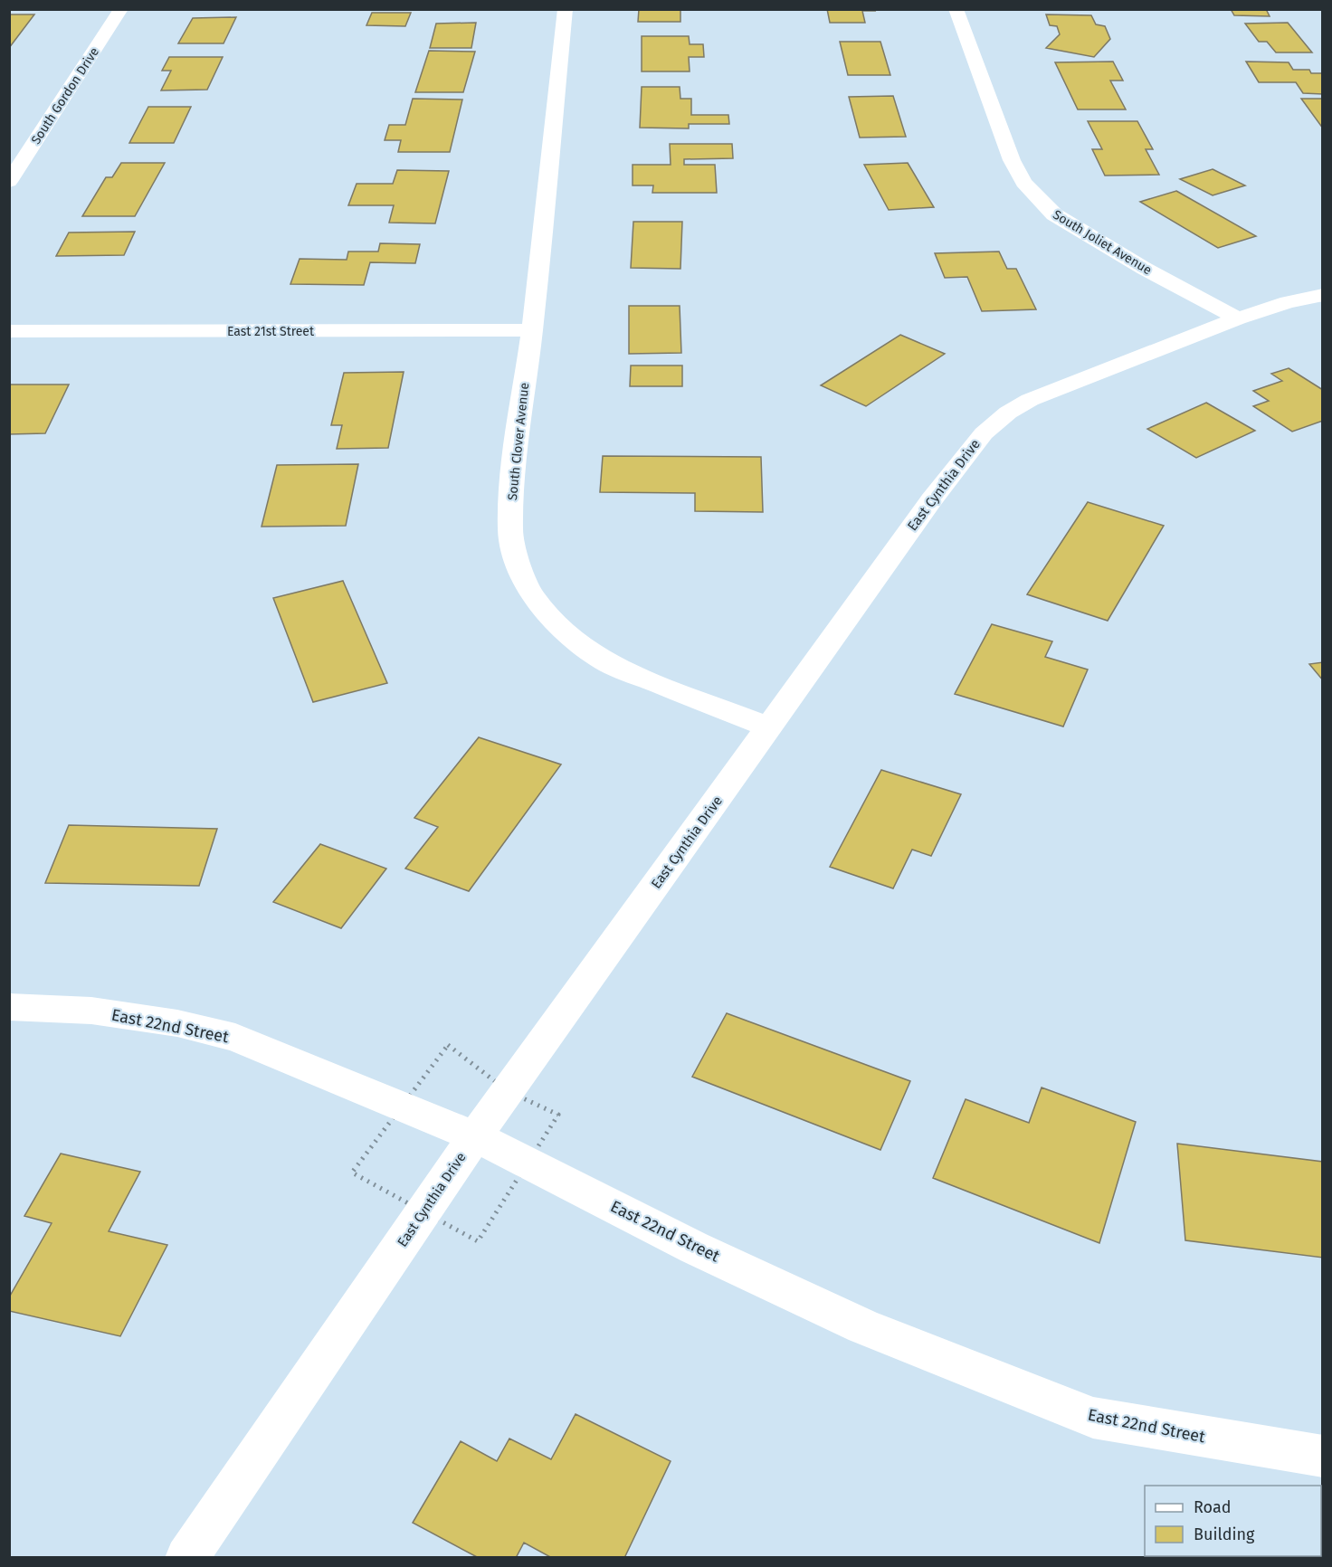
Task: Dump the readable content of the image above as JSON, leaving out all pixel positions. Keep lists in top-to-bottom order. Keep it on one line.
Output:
{"streets":{"street":["South Gordon Drive","South Joliet Avenue","East 21st Street","South Clover Avenue","East Cynthia Drive","East 22nd Street"]},"crossings":[["South Joliet Avenue","East Cynthia Drive"],["East 21st Street","South Clover Avenue"],["South Clover Avenue","East Cynthia Drive"],["East Cynthia Drive","East 22nd Street"]],"legend":["Road","Building"]}
